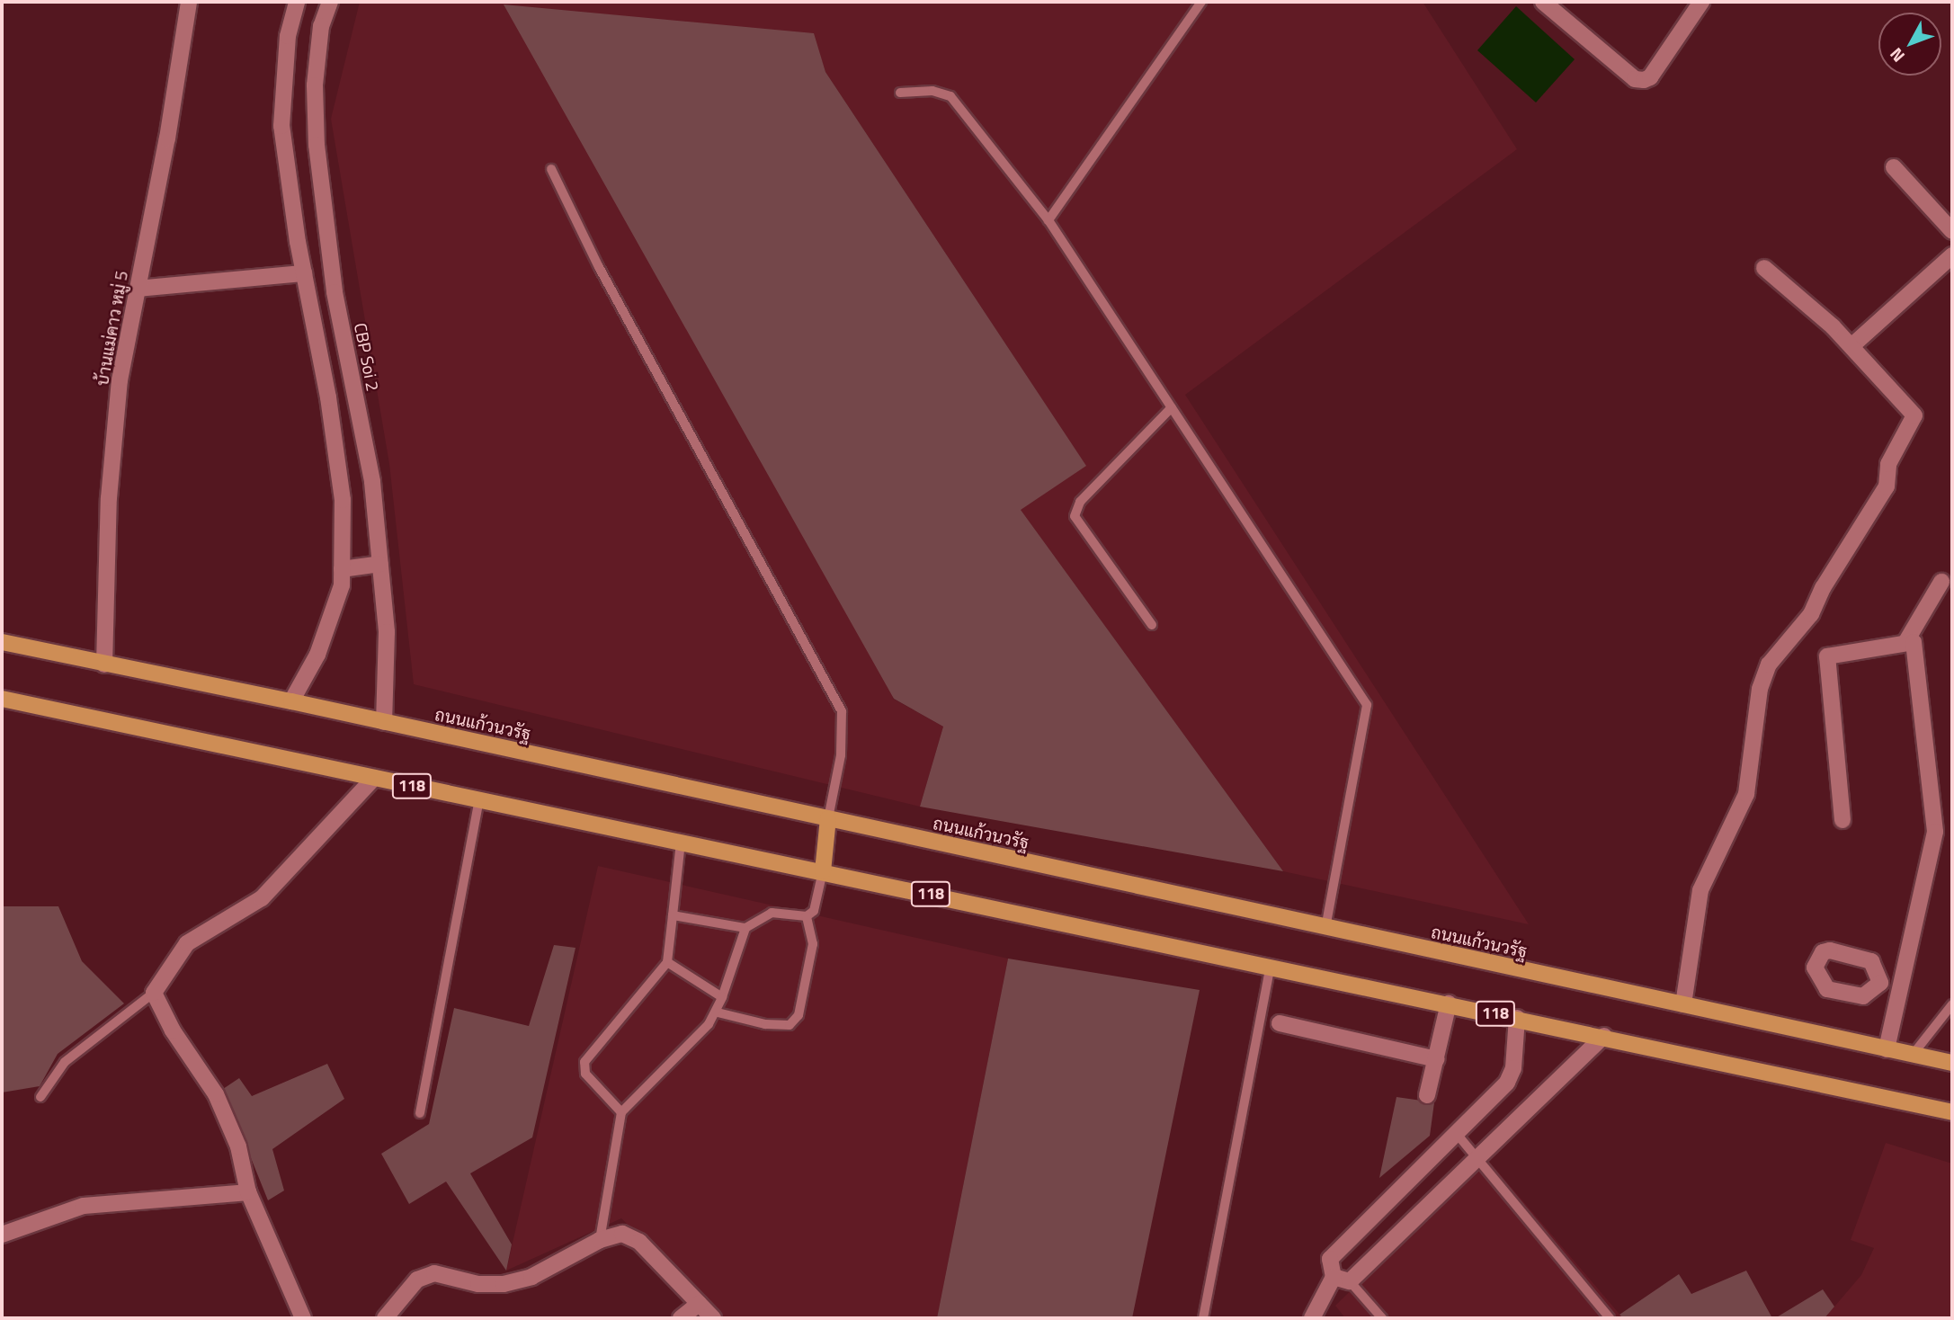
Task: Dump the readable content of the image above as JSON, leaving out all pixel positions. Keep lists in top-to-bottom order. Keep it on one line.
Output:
{"streets":{"main road":["ถนนแก้วนวรัฐ","118"],"street":["บ้านแม่คาว หมู่ 5","CBP Soi 2"]},"crossings":[["บ้านแม่คาว หมู่ 5","ถนนแก้วนวรัฐ"],["CBP Soi 2","ถนนแก้วนวรัฐ"]],"north":"bottom left"}
